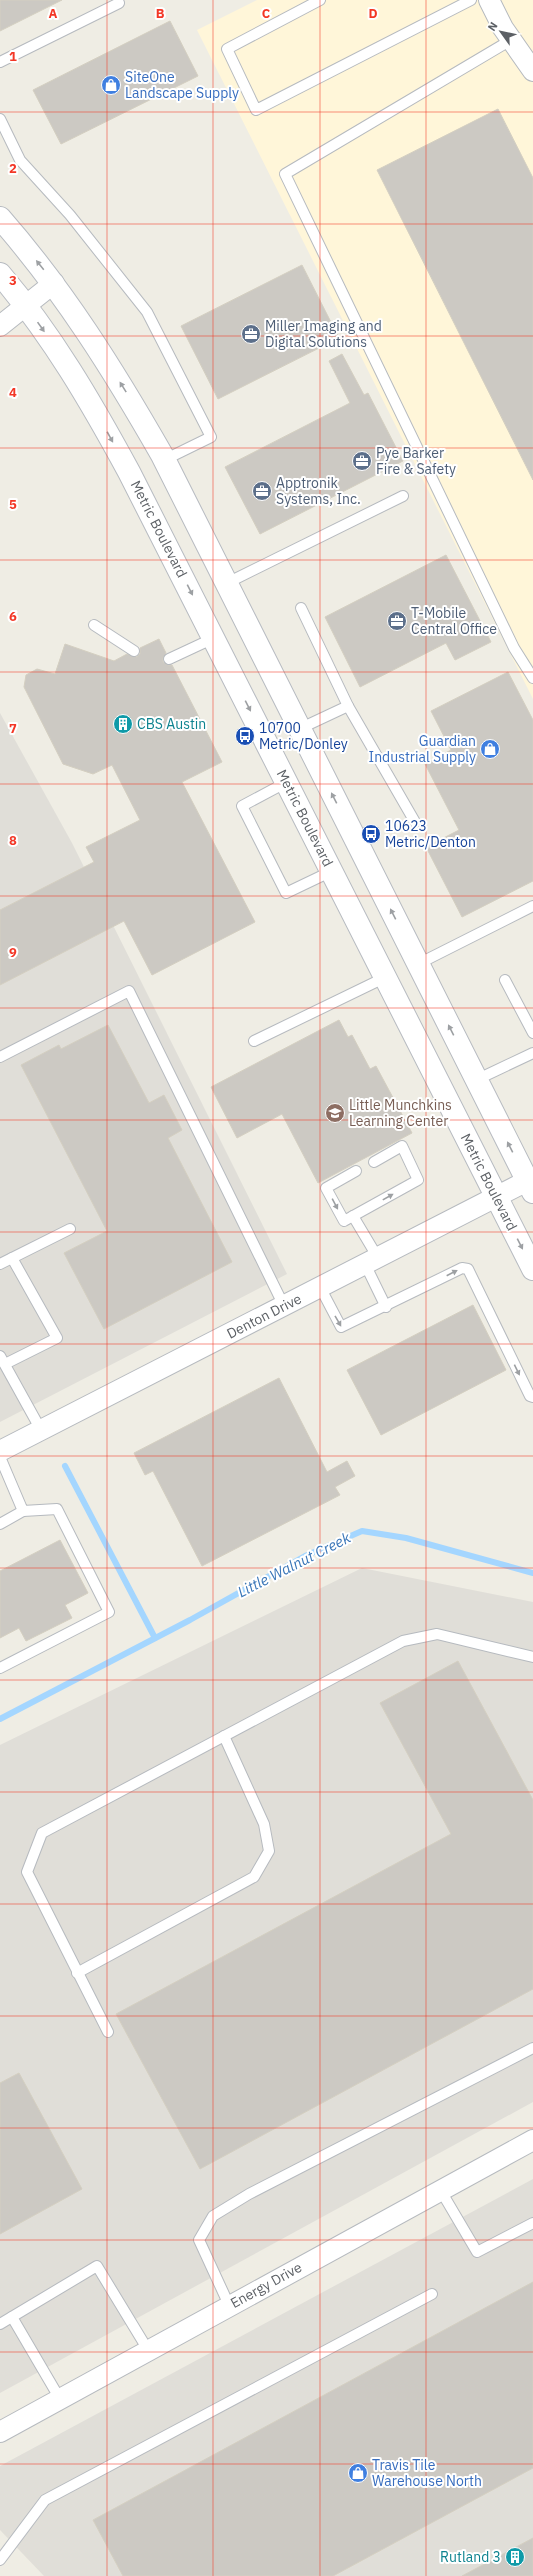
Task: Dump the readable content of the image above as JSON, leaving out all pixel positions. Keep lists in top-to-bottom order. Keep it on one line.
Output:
{"streets":{"main road":["Metric Boulevard"],"street":["Denton Drive","Energy Drive"]},"crossings":[["Metric Boulevard","Denton Drive"]],"water":["Little Walnut Creek"],"places":{"shop":["SiteOne Landscape Supply","Guardian Industrial Supply","Travis Tile Warehouse North"],"office":["Miller Imaging and Digital Solutions","Pye Barker Fire & Safety","Apptronik Systems, Inc.","T-Mobile Central Office"],"building":["CBS Austin","Rutland 3"],"bus stop":["10700 Metric/Donley","10623 Metric/Denton"],"school or university":["Little Munchkins Learning Center"]},"north":"top left","grid":{"columns":["A","B","C","D"],"rows":["1","2","3","4","5","6","7","8","9"]}}
